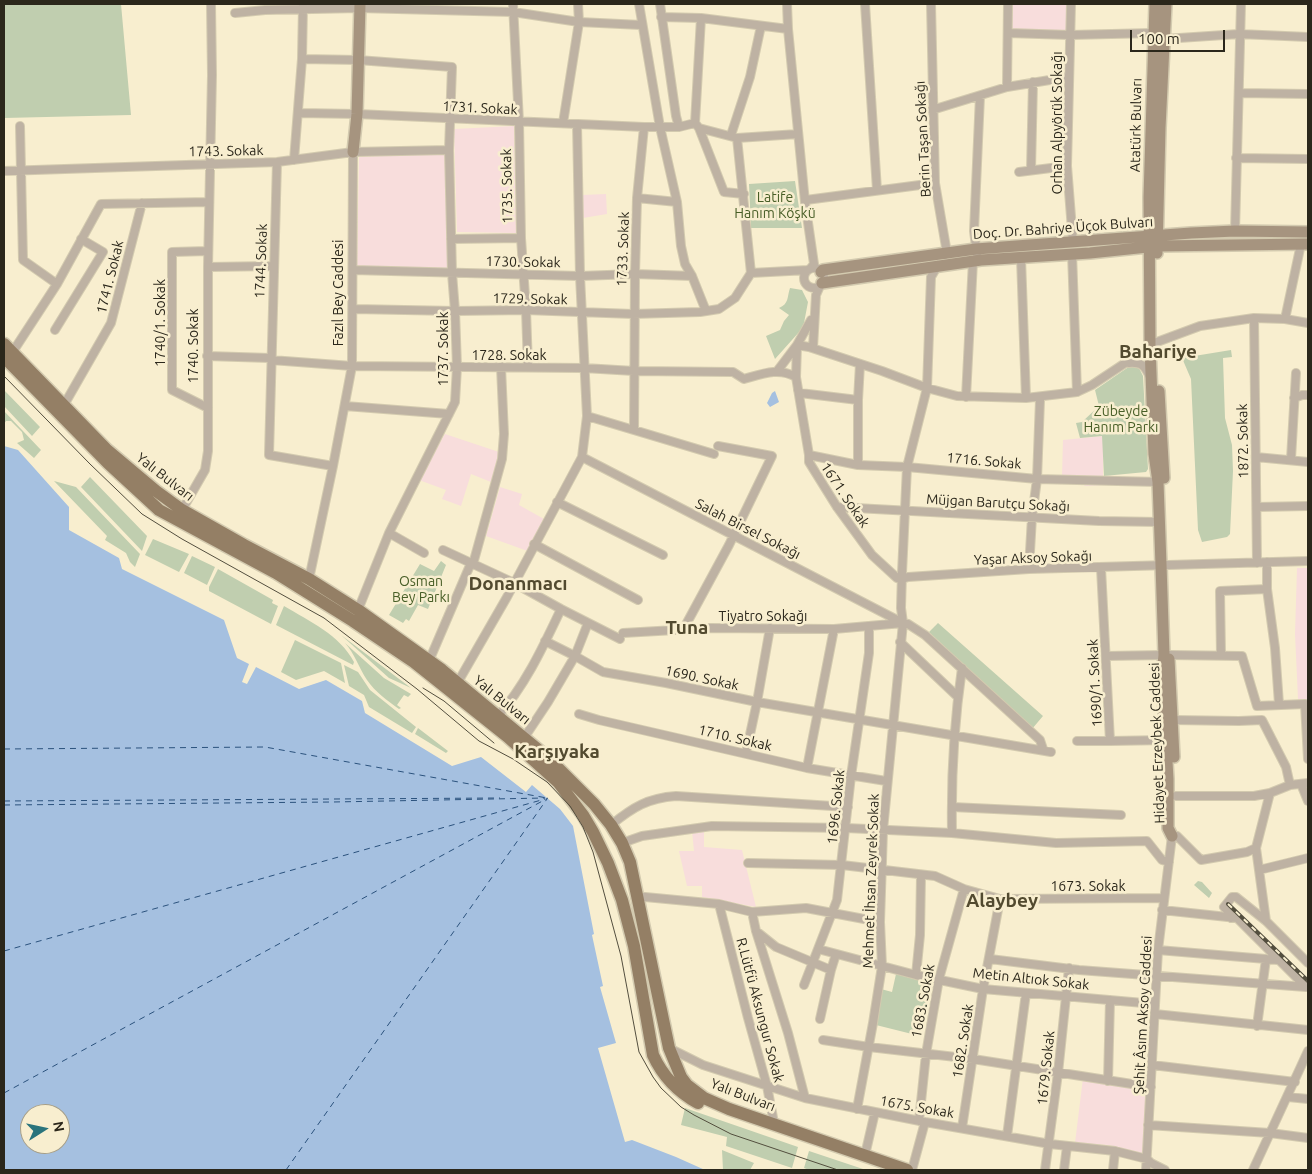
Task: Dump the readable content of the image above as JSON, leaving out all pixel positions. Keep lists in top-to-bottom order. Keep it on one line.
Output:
{"streets":{"main road":["Atatürk Bulvarı","Doç. Dr. Bahriye Üçok Bulvarı","Fazıl Bey Caddesi","Yalı Bulvarı","Hidayet Erzeybek Caddesi"],"street":["1731. Sokak","Orhan Alpyörük Sokağı","Berin Taşan Sokağı","1743. Sokak","1735. Sokak","1733. Sokak","1744. Sokak","1730. Sokak","1741. Sokak","1729. Sokak","1740/1. Sokak","1740. Sokak","1737. Sokak","1728. Sokak","1872. Sokak","1716. Sokak","1671. Sokak","Müjgan Barutçu Sokağı","Salah Birsel Sokağı","Yaşar Aksoy Sokağı","Tiyatro Sokağı","1690. Sokak","1690/1. Sokak","1710. Sokak","1696. Sokak","Mehmet İhsan Zeyrek Sokak","1673. Sokak","Metin Altıok Sokak","1683. Sokak","R.Lütfü Aksungur Sokak","Şehit Âsım Aksoy Caddesi","1682. Sokak","1679. Sokak","1675. Sokak"]},"crossings":[["1731. Sokak","1735. Sokak"],["1731. Sokak","1733. Sokak"],["1731. Sokak","Fazıl Bey Caddesi"],["1731. Sokak","1737. Sokak"],["Orhan Alpyörük Sokağı","Doç. Dr. Bahriye Üçok Bulvarı"],["Atatürk Bulvarı","Doç. Dr. Bahriye Üçok Bulvarı"],["Atatürk Bulvarı","Hidayet Erzeybek Caddesi"],["Berin Taşan Sokağı","Doç. Dr. Bahriye Üçok Bulvarı"],["1743. Sokak","1744. Sokak"],["1743. Sokak","Fazıl Bey Caddesi"],["1743. Sokak","1740. Sokak"],["1743. Sokak","1737. Sokak"],["1735. Sokak","1730. Sokak"],["1735. Sokak","1729. Sokak"],["1735. Sokak","1728. Sokak"],["Doç. Dr. Bahriye Üçok Bulvarı","Hidayet Erzeybek Caddesi"],["1733. Sokak","1730. Sokak"],["1733. Sokak","1729. Sokak"],["1733. Sokak","1728. Sokak"],["1744. Sokak","1728. Sokak"],["1730. Sokak","Fazıl Bey Caddesi"],["1730. Sokak","1737. Sokak"],["1741. Sokak","Yalı Bulvarı"],["Fazıl Bey Caddesi","1729. Sokak"],["Fazıl Bey Caddesi","1737. Sokak"],["Fazıl Bey Caddesi","1728. Sokak"],["Fazıl Bey Caddesi","Yalı Bulvarı"],["1729. Sokak","1737. Sokak"],["1740/1. Sokak","1740. Sokak"],["1740. Sokak","1728. Sokak"],["1740. Sokak","Yalı Bulvarı"],["1737. Sokak","1728. Sokak"],["1737. Sokak","Yalı Bulvarı"],["1872. Sokak","Yaşar Aksoy Sokağı"],["1716. Sokak","1671. Sokak"],["1716. Sokak","Hidayet Erzeybek Caddesi"],["1716. Sokak","Mehmet İhsan Zeyrek Sokak"],["Yalı Bulvarı","R.Lütfü Aksungur Sokak"],["Yalı Bulvarı","1675. Sokak"],["1671. Sokak","Müjgan Barutçu Sokağı"],["1671. Sokak","Yaşar Aksoy Sokağı"],["1671. Sokak","Mehmet İhsan Zeyrek Sokak"],["Müjgan Barutçu Sokağı","Hidayet Erzeybek Caddesi"],["Müjgan Barutçu Sokağı","Mehmet İhsan Zeyrek Sokak"],["Salah Birsel Sokağı","Tiyatro Sokağı"],["Salah Birsel Sokağı","1690. Sokak"],["Salah Birsel Sokağı","Mehmet İhsan Zeyrek Sokak"],["Yaşar Aksoy Sokağı","1690/1. Sokak"],["Yaşar Aksoy Sokağı","Hidayet Erzeybek Caddesi"],["Yaşar Aksoy Sokağı","Mehmet İhsan Zeyrek Sokak"],["Tiyatro Sokağı","1696. Sokak"],["Tiyatro Sokağı","Mehmet İhsan Zeyrek Sokak"],["1690. Sokak","1696. Sokak"],["1690. Sokak","Mehmet İhsan Zeyrek Sokak"],["1690/1. Sokak","Hidayet Erzeybek Caddesi"],["1710. Sokak","1696. Sokak"],["1710. Sokak","Mehmet İhsan Zeyrek Sokak"],["Hidayet Erzeybek Caddesi","Şehit Âsım Aksoy Caddesi"],["1696. Sokak","1673. Sokak"],["1696. Sokak","Metin Altıok Sokak"],["Mehmet İhsan Zeyrek Sokak","1673. Sokak"],["Mehmet İhsan Zeyrek Sokak","Metin Altıok Sokak"],["Mehmet İhsan Zeyrek Sokak","1675. Sokak"],["1673. Sokak","1683. Sokak"],["1673. Sokak","Şehit Âsım Aksoy Caddesi"],["1673. Sokak","1682. Sokak"],["Metin Altıok Sokak","1683. Sokak"],["Metin Altıok Sokak","Şehit Âsım Aksoy Caddesi"],["Metin Altıok Sokak","1682. Sokak"],["Metin Altıok Sokak","1679. Sokak"],["1683. Sokak","1675. Sokak"],["R.Lütfü Aksungur Sokak","1675. Sokak"],["Şehit Âsım Aksoy Caddesi","1675. Sokak"],["1682. Sokak","1675. Sokak"],["1679. Sokak","1675. Sokak"]],"districts":["Bahariye","Donanmacı","Tuna","Karşıyaka","Alaybey"],"parks":["Latife Hanım Köşkü","Zübeyde Hanım Parkı","Osman Bey Parkı"],"scale_bar":"100 m","north":"right"}
